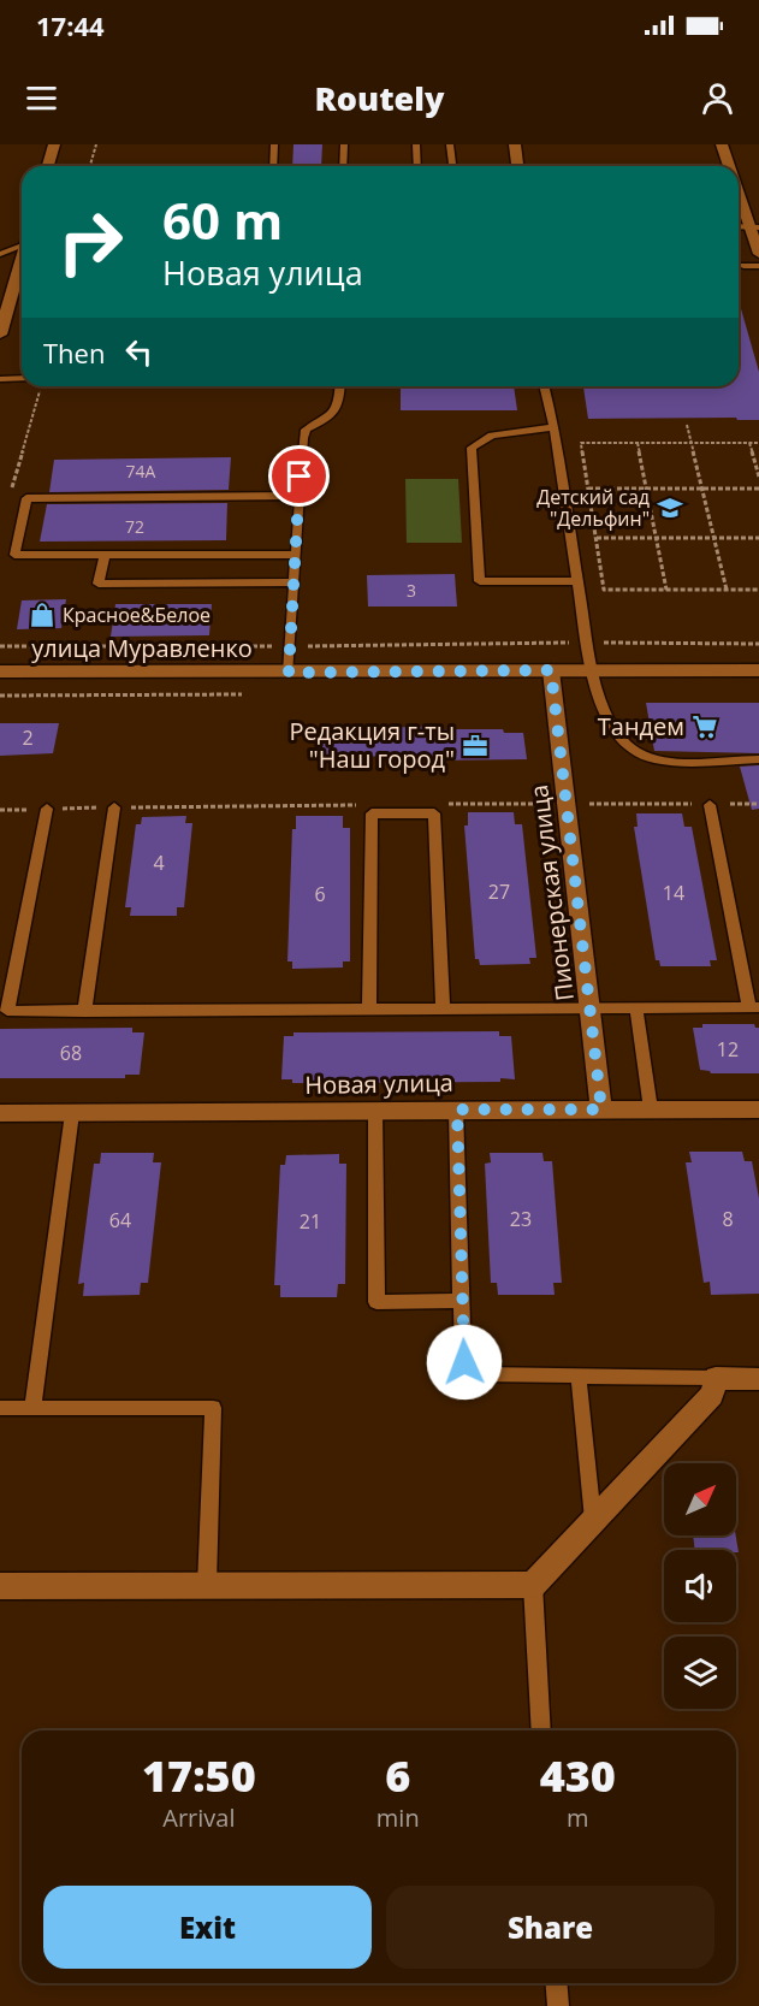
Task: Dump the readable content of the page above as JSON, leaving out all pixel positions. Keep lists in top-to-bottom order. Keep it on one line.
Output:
{"streets":{"street":["улица Муравленко","Пионерская улица","Новая улица"]},"crossings":[["улица Муравленко","Пионерская улица"],["Пионерская улица","Новая улица"]],"places":{"school or university":["Детский сад \"Дельфин\""],"shop":["Красное&Белое"],"supermarket":["Тандем"],"office":["Редакция г-ты \"Наш город\""]},"house_numbers":["74А","72","3","2","4","27","14","6","12","68","23","8","64","21"],"north":"top right","page":{"status":"17:44","header":"Routely","turn":["60 m","Новая улица"],"then":"Then","eta":["17:50","Arrival","6","min","430","m"],"buttons":["Exit","Share"]}}
